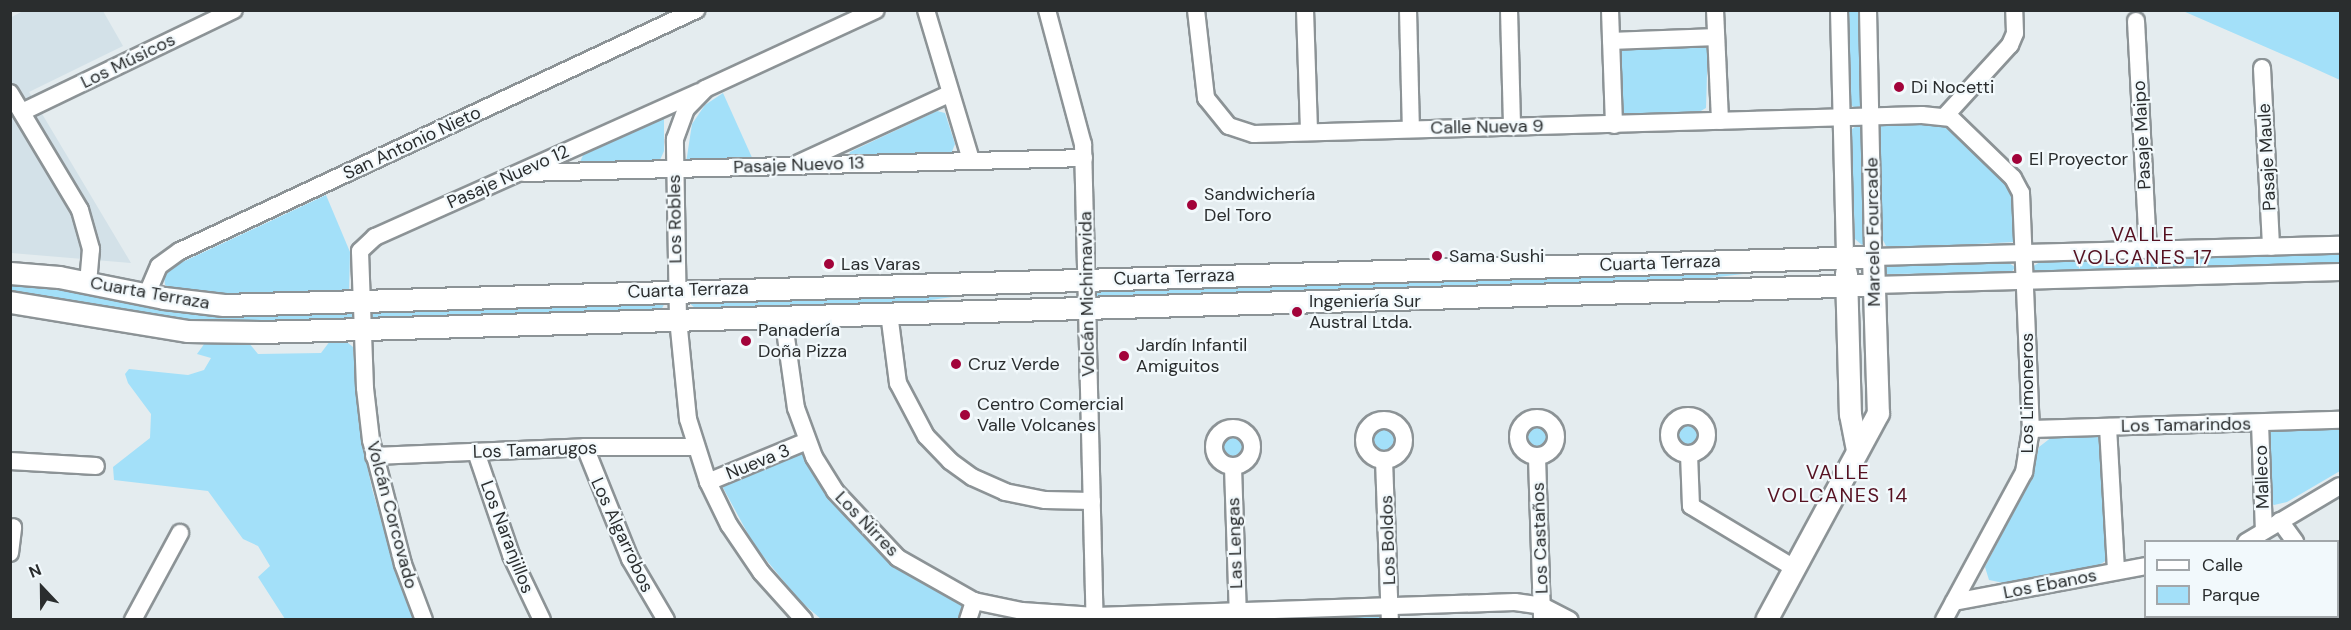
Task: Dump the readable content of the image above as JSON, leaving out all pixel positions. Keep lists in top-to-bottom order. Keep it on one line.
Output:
{"streets":{"main road":["Marcelo Fourcade","Cuarta Terraza"],"street":["Los Músicos","Calle Nueva 9","Pasaje Maipo","San Antonio Nieto","Pasaje Maule","Pasaje Nuevo 13","Pasaje Nuevo 12","Los Robles","Volcán Michimavida","Los Limoneros","Los Tamarindos","Los Tamarugos","Nueva 3","Malleco","Volcán Corcovado","Los Ñirres","Los Algarrobos","Los Naranjillos","Los Castaños","Los Boldos","Las Lengas","Los Ebanos"]},"crossings":[["Calle Nueva 9","Marcelo Fourcade"],["Calle Nueva 9","Los Limoneros"],["Pasaje Maipo","Cuarta Terraza"],["San Antonio Nieto","Cuarta Terraza"],["Pasaje Maule","Cuarta Terraza"],["Pasaje Nuevo 13","Pasaje Nuevo 12"],["Pasaje Nuevo 13","Los Robles"],["Pasaje Nuevo 13","Volcán Michimavida"],["Pasaje Nuevo 12","Los Robles"],["Pasaje Nuevo 12","Cuarta Terraza"],["Pasaje Nuevo 12","Volcán Corcovado"],["Los Robles","Cuarta Terraza"],["Los Robles","Los Tamarugos"],["Los Robles","Nueva 3"],["Marcelo Fourcade","Cuarta Terraza"],["Cuarta Terraza","Volcán Michimavida"],["Cuarta Terraza","Los Limoneros"],["Cuarta Terraza","Volcán Corcovado"],["Cuarta Terraza","Los Ñirres"],["Volcán Michimavida","Los Ñirres"],["Los Limoneros","Los Tamarindos"],["Los Limoneros","Los Ebanos"],["Los Tamarindos","Malleco"],["Los Tamarugos","Volcán Corcovado"],["Los Tamarugos","Los Algarrobos"],["Los Tamarugos","Los Naranjillos"],["Nueva 3","Los Ñirres"],["Los Ñirres","Los Castaños"],["Los Ñirres","Los Boldos"],["Los Ñirres","Las Lengas"]],"districts":["VALLE VOLCANES 17","VALLE VOLCANES 14"],"places":["Di Nocetti","El Proyector","Sandwichería Del Toro","Sama Sushi","Las Varas","Ingeniería Sur Austral Ltda.","Panadería Doña Pizza","Jardín Infantil Amiguitos","Cruz Verde","Centro Comercial Valle Volcanes"],"legend":["Calle","Parque"],"north":"top"}
